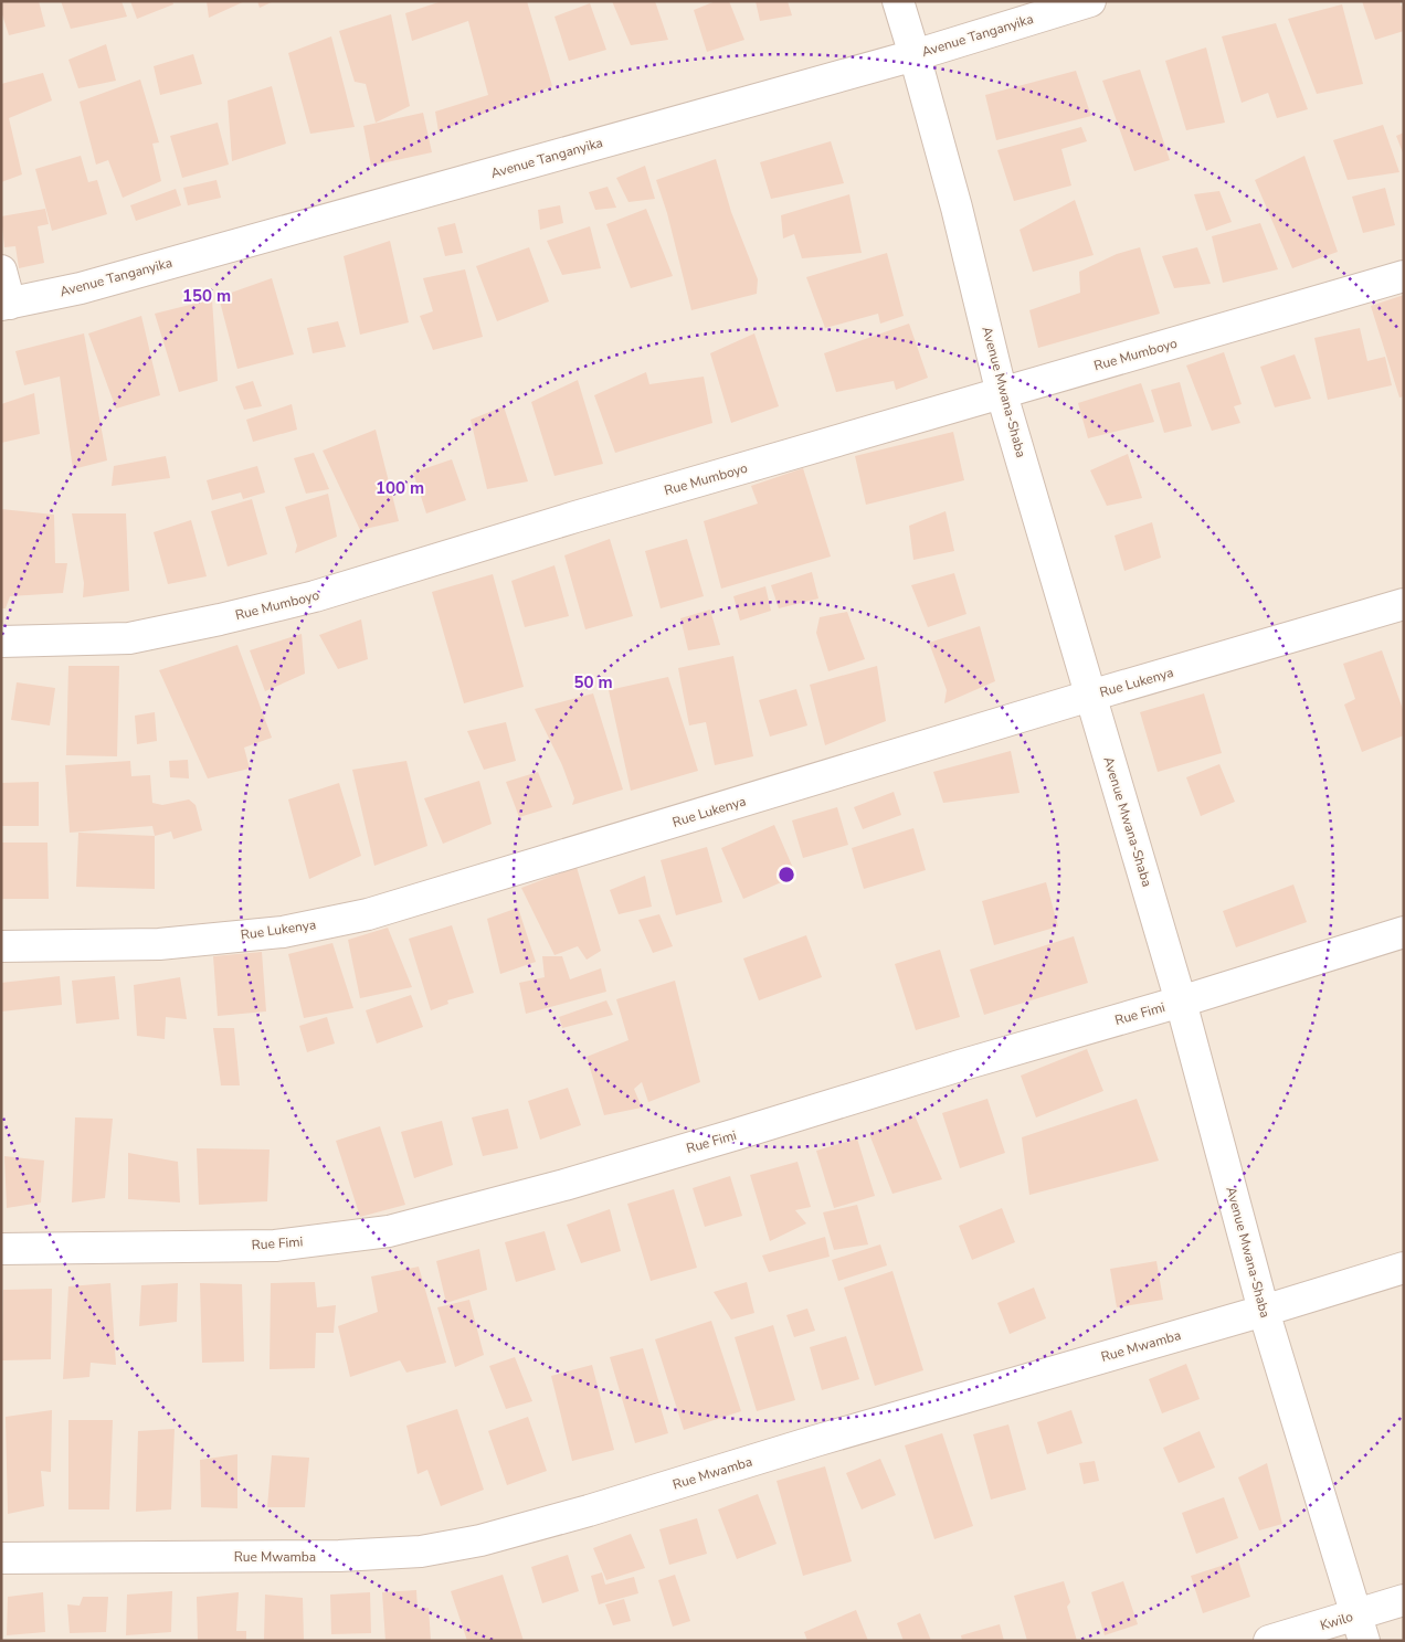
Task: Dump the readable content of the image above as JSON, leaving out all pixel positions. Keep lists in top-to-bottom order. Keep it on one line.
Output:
{"streets":{"street":["Avenue Tanganyika","Rue Mumboyo","Avenue Mwana-Shaba","Rue Lukenya","Rue Fimi","Rue Mwamba","Kwilo"]},"crossings":[["Avenue Tanganyika","Avenue Mwana-Shaba"],["Rue Mumboyo","Avenue Mwana-Shaba"],["Avenue Mwana-Shaba","Rue Lukenya"],["Avenue Mwana-Shaba","Rue Fimi"],["Avenue Mwana-Shaba","Rue Mwamba"],["Avenue Mwana-Shaba","Kwilo"]],"rings":["150 m","100 m","50 m"]}
